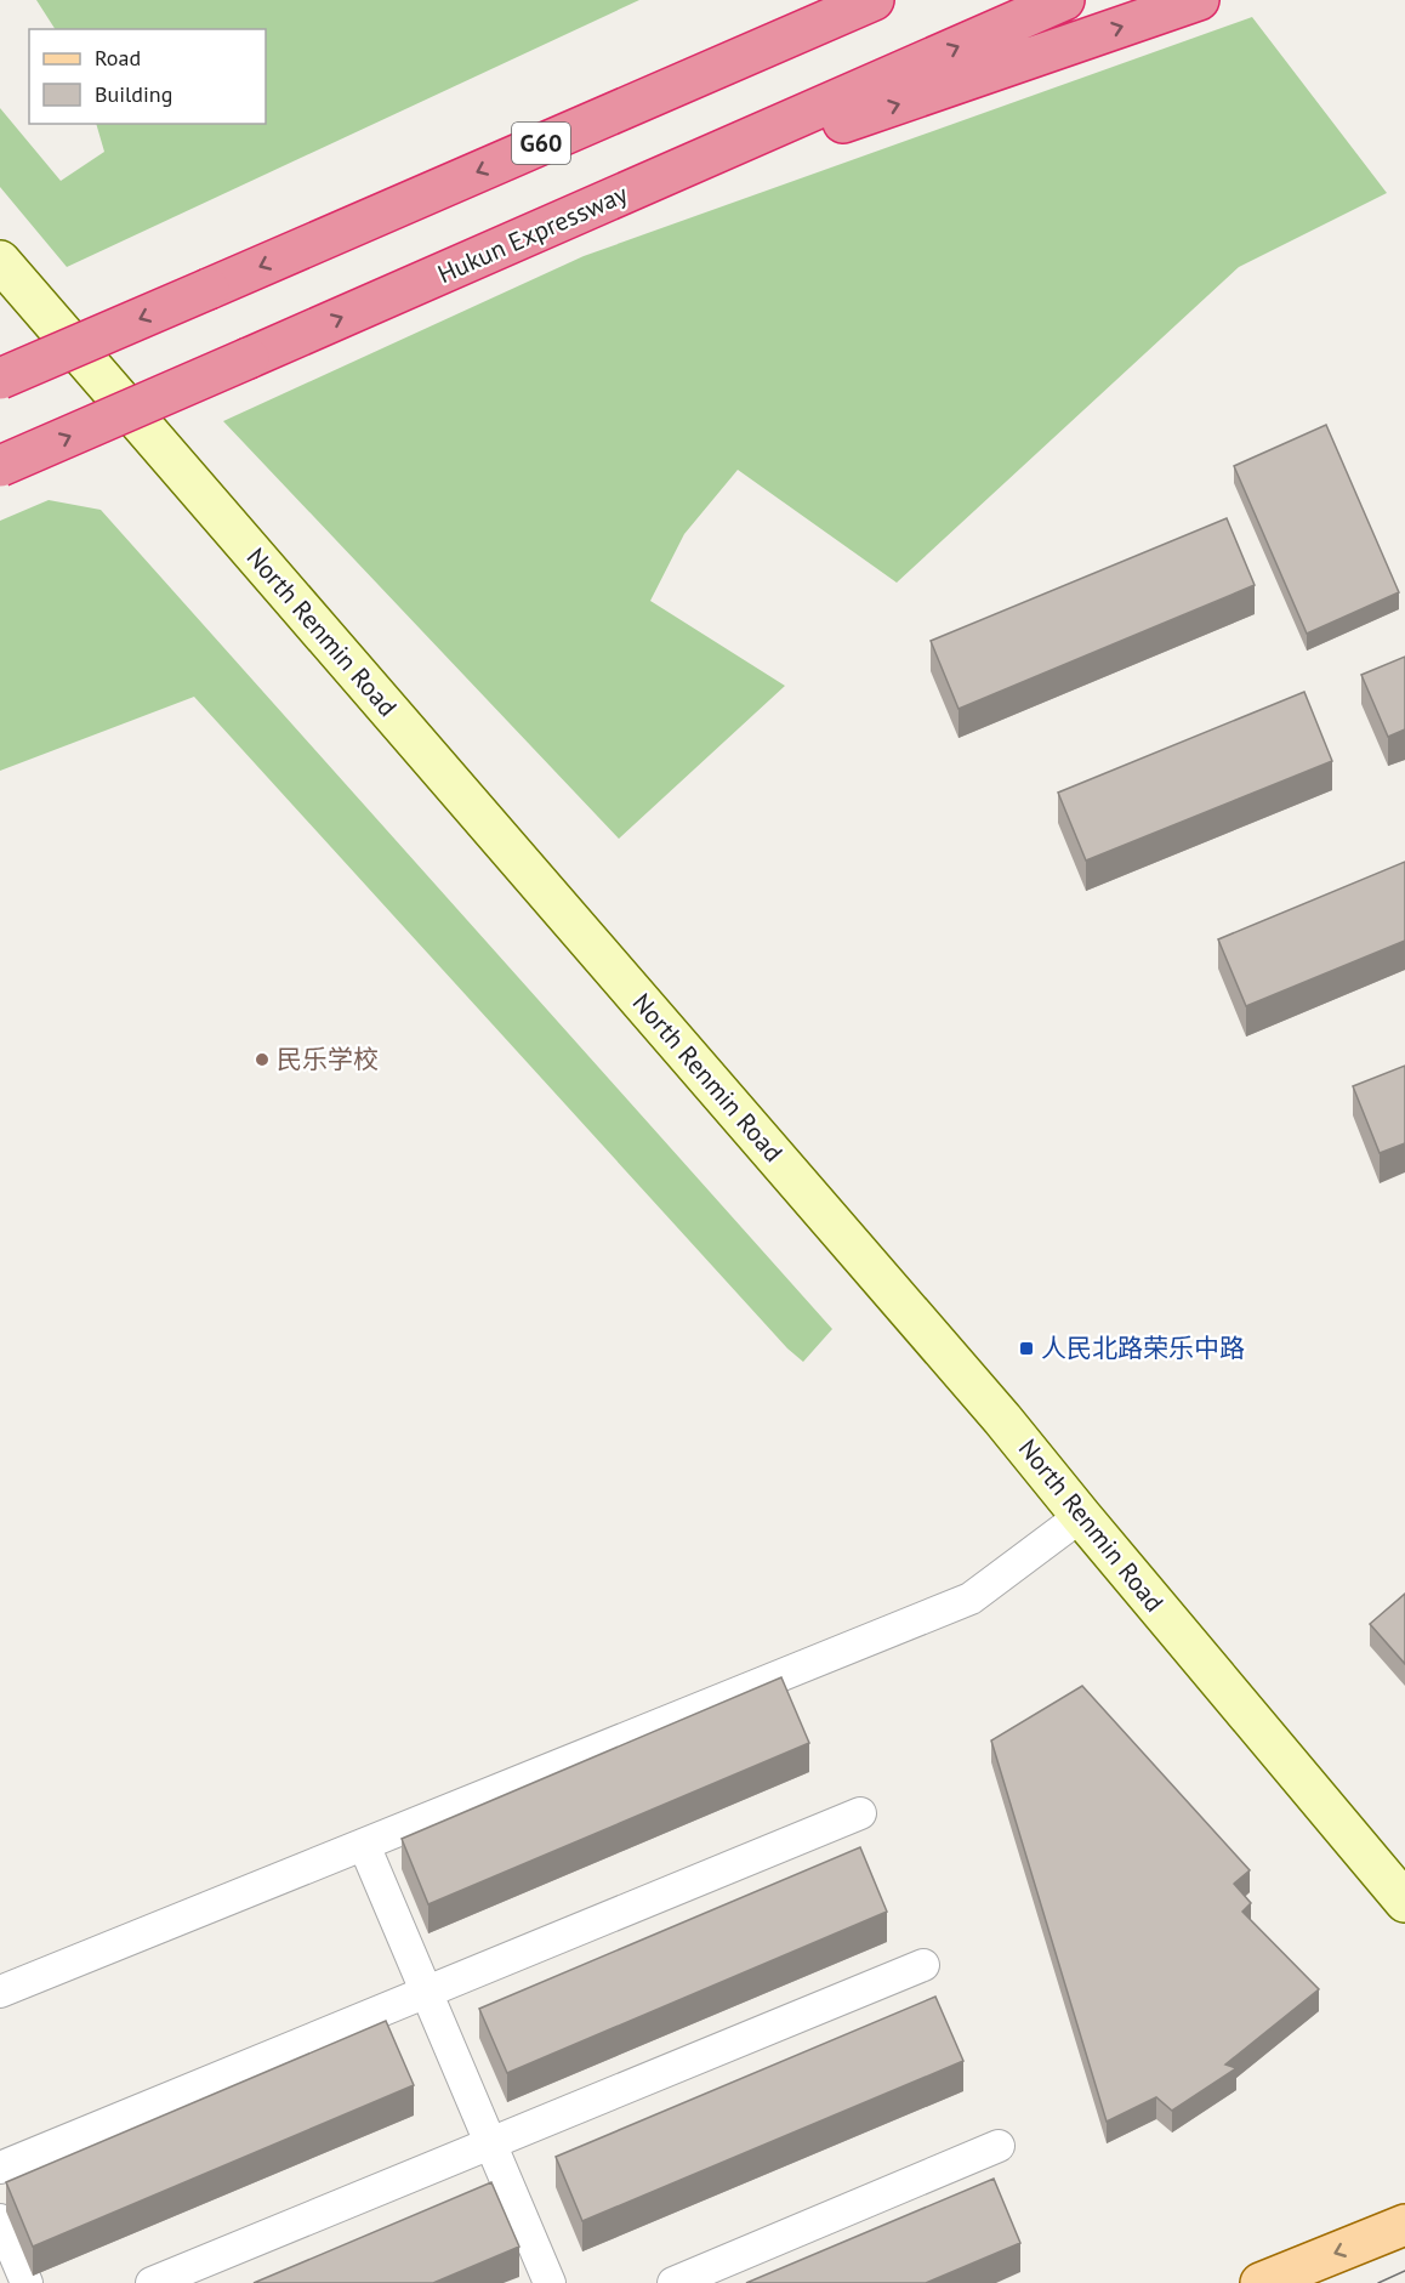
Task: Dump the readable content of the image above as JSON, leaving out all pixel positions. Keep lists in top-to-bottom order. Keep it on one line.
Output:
{"streets":{"highway":["G60","Hukun Expressway"],"main road":["North Renmin Road"]},"places":{"other":["民乐学校"],"transit":["人民北路荣乐中路"]},"legend":["Road","Building"]}
